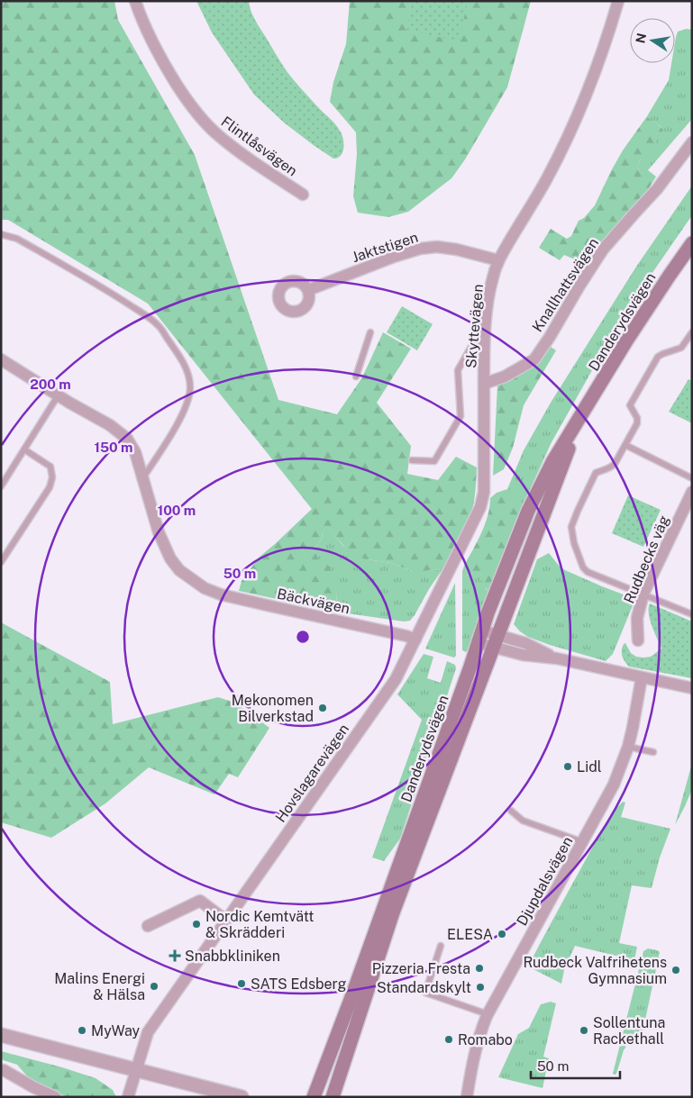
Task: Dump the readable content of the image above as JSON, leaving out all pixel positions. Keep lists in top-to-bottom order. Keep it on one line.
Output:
{"streets":{"main road":["Danderydsvägen"],"street":["Flintlåsvägen","Jaktstigen","Knallhattsvägen","Skyttevägen","Rudbecks väg","Bäckvägen","Hovslagarevägen","Djupdalsvägen"]},"crossings":[["Jaktstigen","Skyttevägen"],["Knallhattsvägen","Skyttevägen"],["Skyttevägen","Bäckvägen"],["Skyttevägen","Hovslagarevägen"],["Bäckvägen","Hovslagarevägen"]],"places":{"other":["Mekonomen Bilverkstad","Lidl","Nordic Kemtvätt & Skrädderi","ELESA","Pizzeria Fresta","Rudbeck Valfrihetens Gymnasium","SATS Edsberg","Malins Energi & Hälsa","Standardskylt","MyWay","Sollentuna Rackethall","Romabo"],"health":["Snabbkliniken"]},"scale_bar":"50 m","north":"left","rings":["200 m","150 m","100 m","50 m"]}
